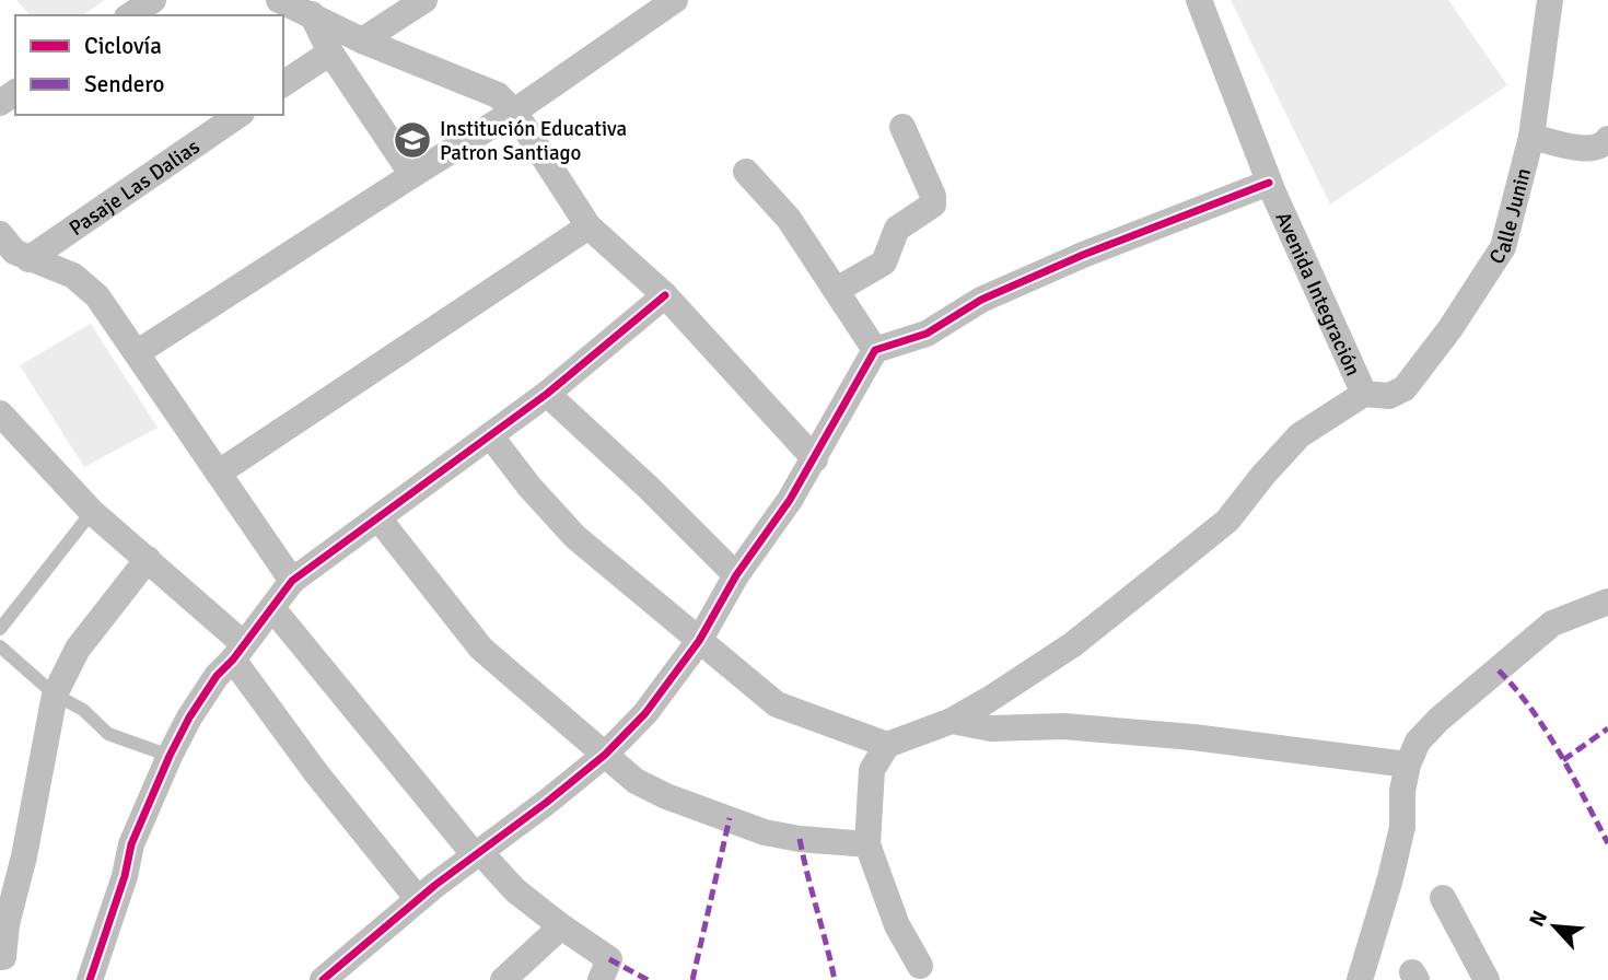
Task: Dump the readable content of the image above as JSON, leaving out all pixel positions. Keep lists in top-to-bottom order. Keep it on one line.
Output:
{"streets":{"street":["Pasaje Las Dalias","Calle Junin","Avenida Integración"]},"crossings":[["Calle Junin","Avenida Integración"]],"places":{"school or university":["Institución Educativa Patron Santiago"]},"legend":["Ciclovía","Sendero"],"north":"top left"}
